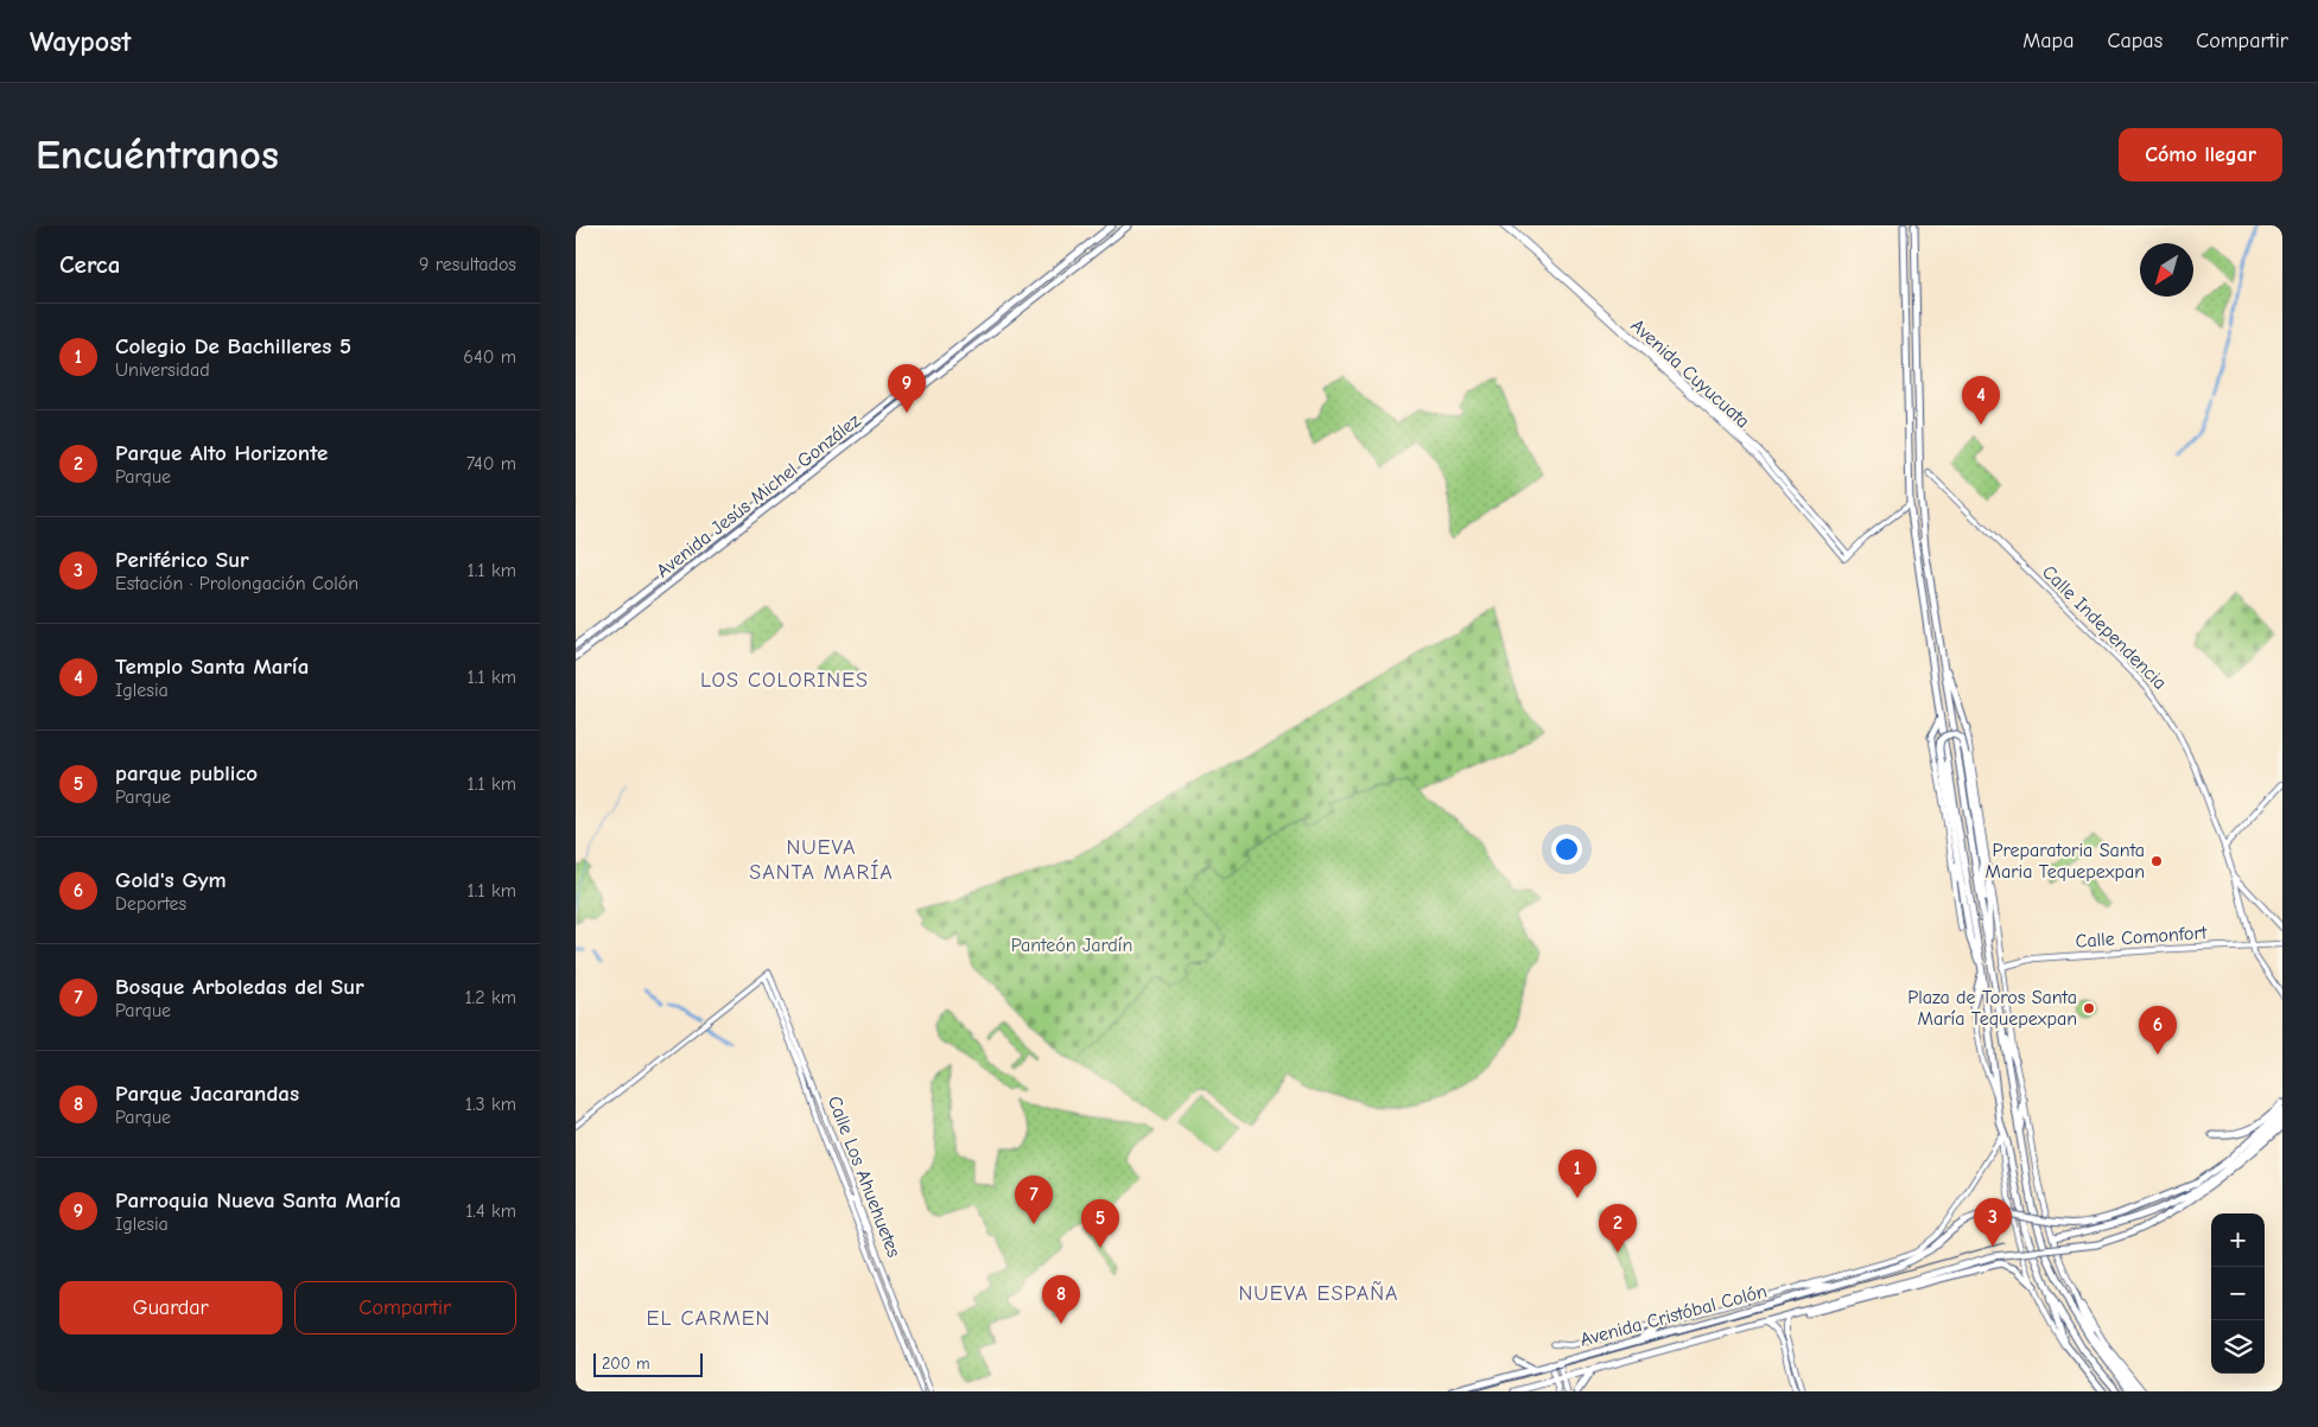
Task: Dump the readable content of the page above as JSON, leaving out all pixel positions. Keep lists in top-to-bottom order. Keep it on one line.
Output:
{"streets":{"main road":["Avenida Jesús Michel González","Calle Independencia","Calle Comonfort","Avenida Cristóbal Colón"],"street":["Avenida Cuyucuata","Calle Los Ahuehuetes"]},"crossings":[["Calle Independencia","Calle Comonfort"]],"districts":["LOS COLORINES","NUEVA SANTA MARÍA","NUEVA ESPAÑA","EL CARMEN"],"parks":["Panteón Jardín"],"places":["Preparatoria Santa Maria Tequepexpan","Plaza de Toros Santa María Tequepexpan"],"scale_bar":"200 m","north":"bottom left","page":{"header":"Waypost","nav":["Mapa","Capas","Compartir"],"buttons":["Cómo llegar",["Guardar","Compartir"]],"title":"Encuéntranos","heading":["Cerca","9 resultados"],"list":[{"mark":"1","name":"Colegio De Bachilleres 5","note":"Universidad","value":"640 m"},{"mark":"2","name":"Parque Alto Horizonte","note":"Parque","value":"740 m"},{"mark":"3","name":"Periférico Sur","note":"Estación · Prolongación Colón","value":"1.1 km"},{"mark":"4","name":"Templo Santa María","note":"Iglesia","value":"1.1 km"},{"mark":"5","name":"parque publico","note":"Parque","value":"1.1 km"},{"mark":"6","name":"Gold's Gym","note":"Deportes","value":"1.1 km"},{"mark":"7","name":"Bosque Arboledas del Sur","note":"Parque","value":"1.2 km"},{"mark":"8","name":"Parque Jacarandas","note":"Parque","value":"1.3 km"},{"mark":"9","name":"Parroquia Nueva Santa María","note":"Iglesia","value":"1.4 km"}],"pins":["9","4","6","1","7","3","5","2","8"],"map_buttons":["+","−"],"scale":"200 m"}}
